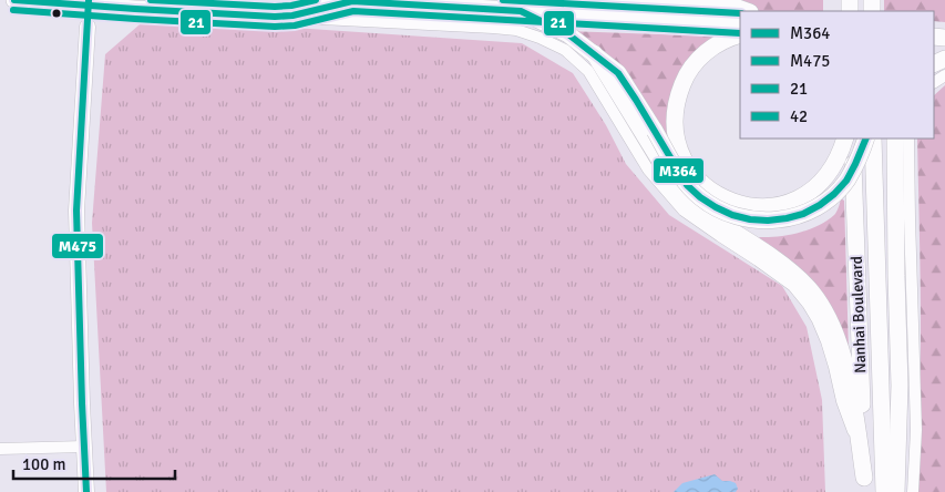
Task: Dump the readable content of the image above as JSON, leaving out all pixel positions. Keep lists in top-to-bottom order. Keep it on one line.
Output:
{"streets":{"main road":["Nanhai Boulevard"]},"lines":["transit line M364","transit line M475","transit line 42","transit line 21"],"legend":["M364","M475","21","42"],"scale_bar":"100 m"}
